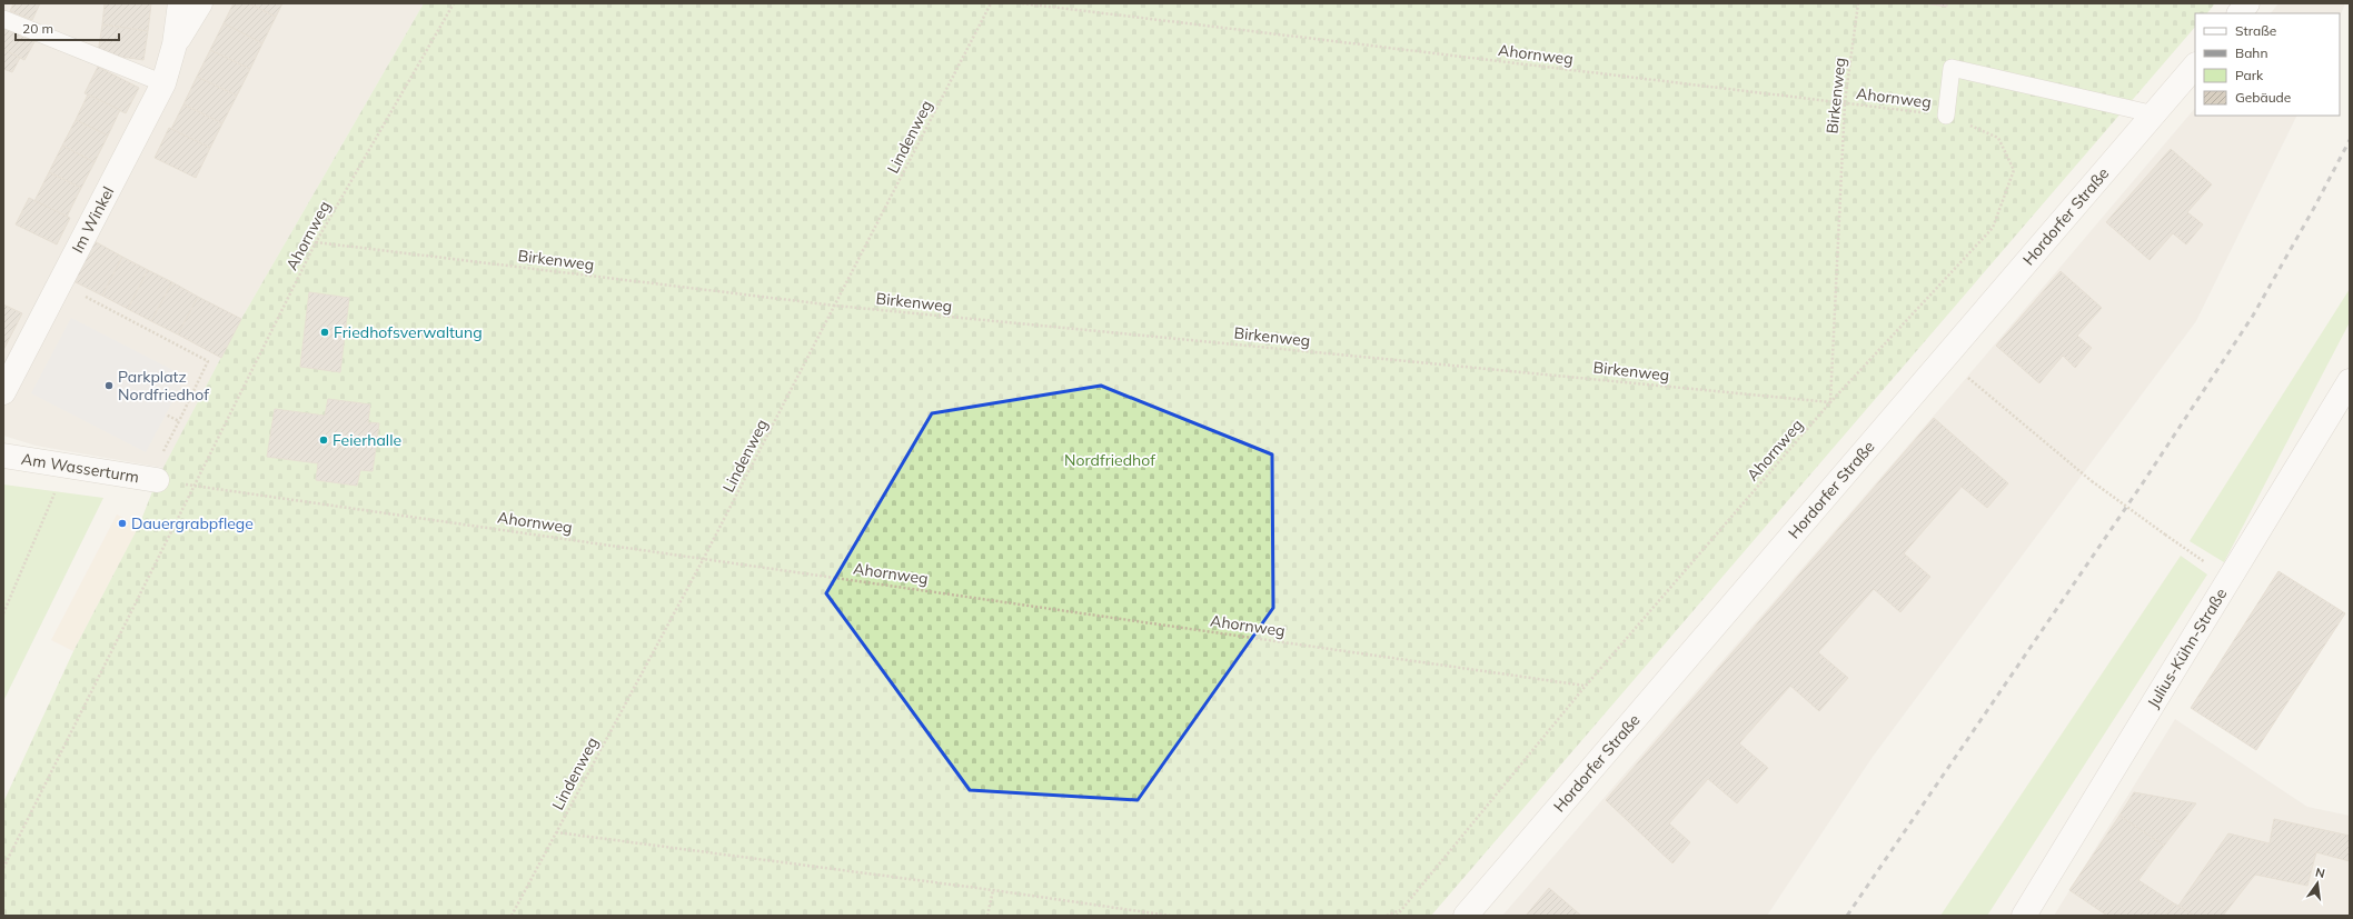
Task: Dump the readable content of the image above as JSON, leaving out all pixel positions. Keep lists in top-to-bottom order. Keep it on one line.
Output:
{"streets":{"street":["Hordorfer Straße","Im Winkel","Am Wasserturm","Julius-Kühn-Straße"],"path":["Ahornweg","Birkenweg","Lindenweg"]},"crossings":[["Ahornweg","Birkenweg"],["Ahornweg","Lindenweg"],["Ahornweg","Am Wasserturm"],["Birkenweg","Lindenweg"]],"parks":["Nordfriedhof"],"places":["Friedhofsverwaltung","Parkplatz Nordfriedhof","Feierhalle","Dauergrabpflege"],"legend":["Straße","Bahn","Park","Gebäude"],"scale_bar":"20 m","north":"top"}
